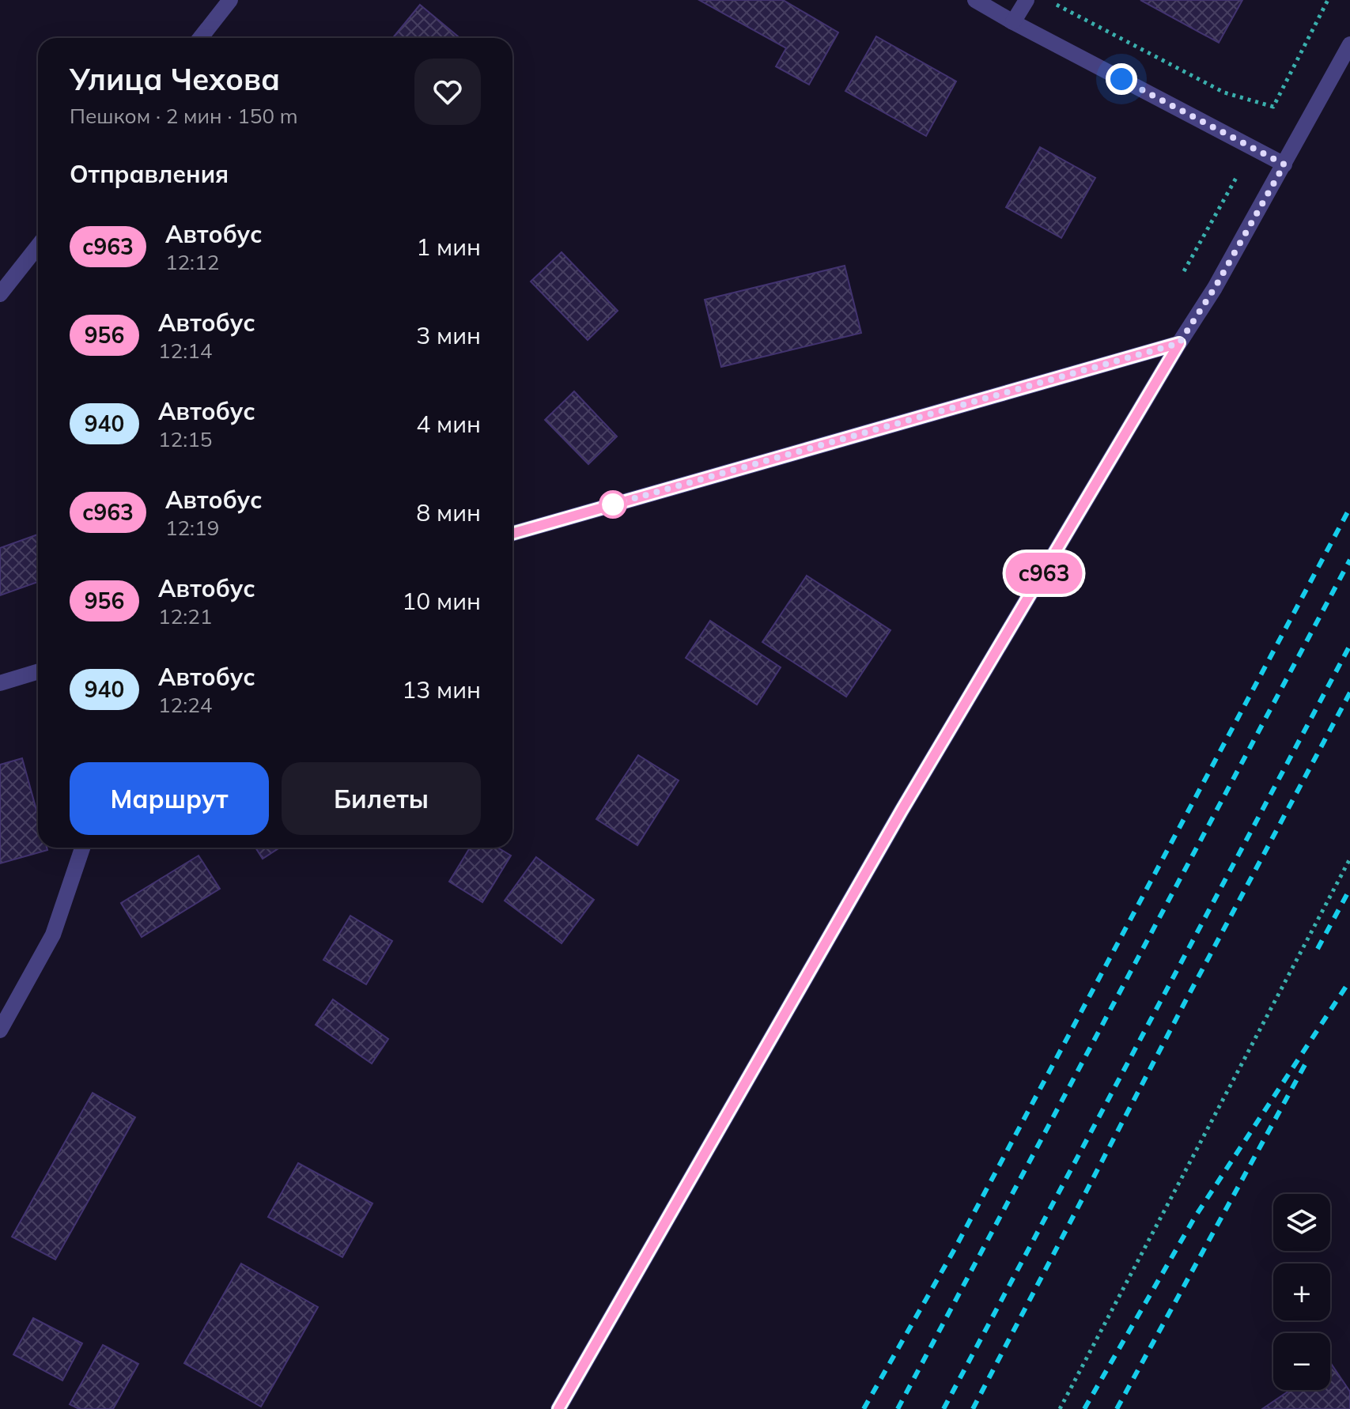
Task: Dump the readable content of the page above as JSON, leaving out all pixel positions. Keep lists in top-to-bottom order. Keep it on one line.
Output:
{"lines":["bus line с963"],"page":{"on_map":"с963","heading":[["Улица Чехова","Пешком · 2 мин · 150 m"],"Отправления"],"list":[{"mark":"с963","name":"Автобус","note":"12:12","value":"1 мин"},{"mark":"956","name":"Автобус","note":"12:14","value":"3 мин"},{"mark":"940","name":"Автобус","note":"12:15","value":"4 мин"},{"mark":"с963","name":"Автобус","note":"12:19","value":"8 мин"},{"mark":"956","name":"Автобус","note":"12:21","value":"10 мин"},{"mark":"940","name":"Автобус","note":"12:24","value":"13 мин"}],"buttons":["Маршрут","Билеты"],"map_buttons":["+","−"]}}
